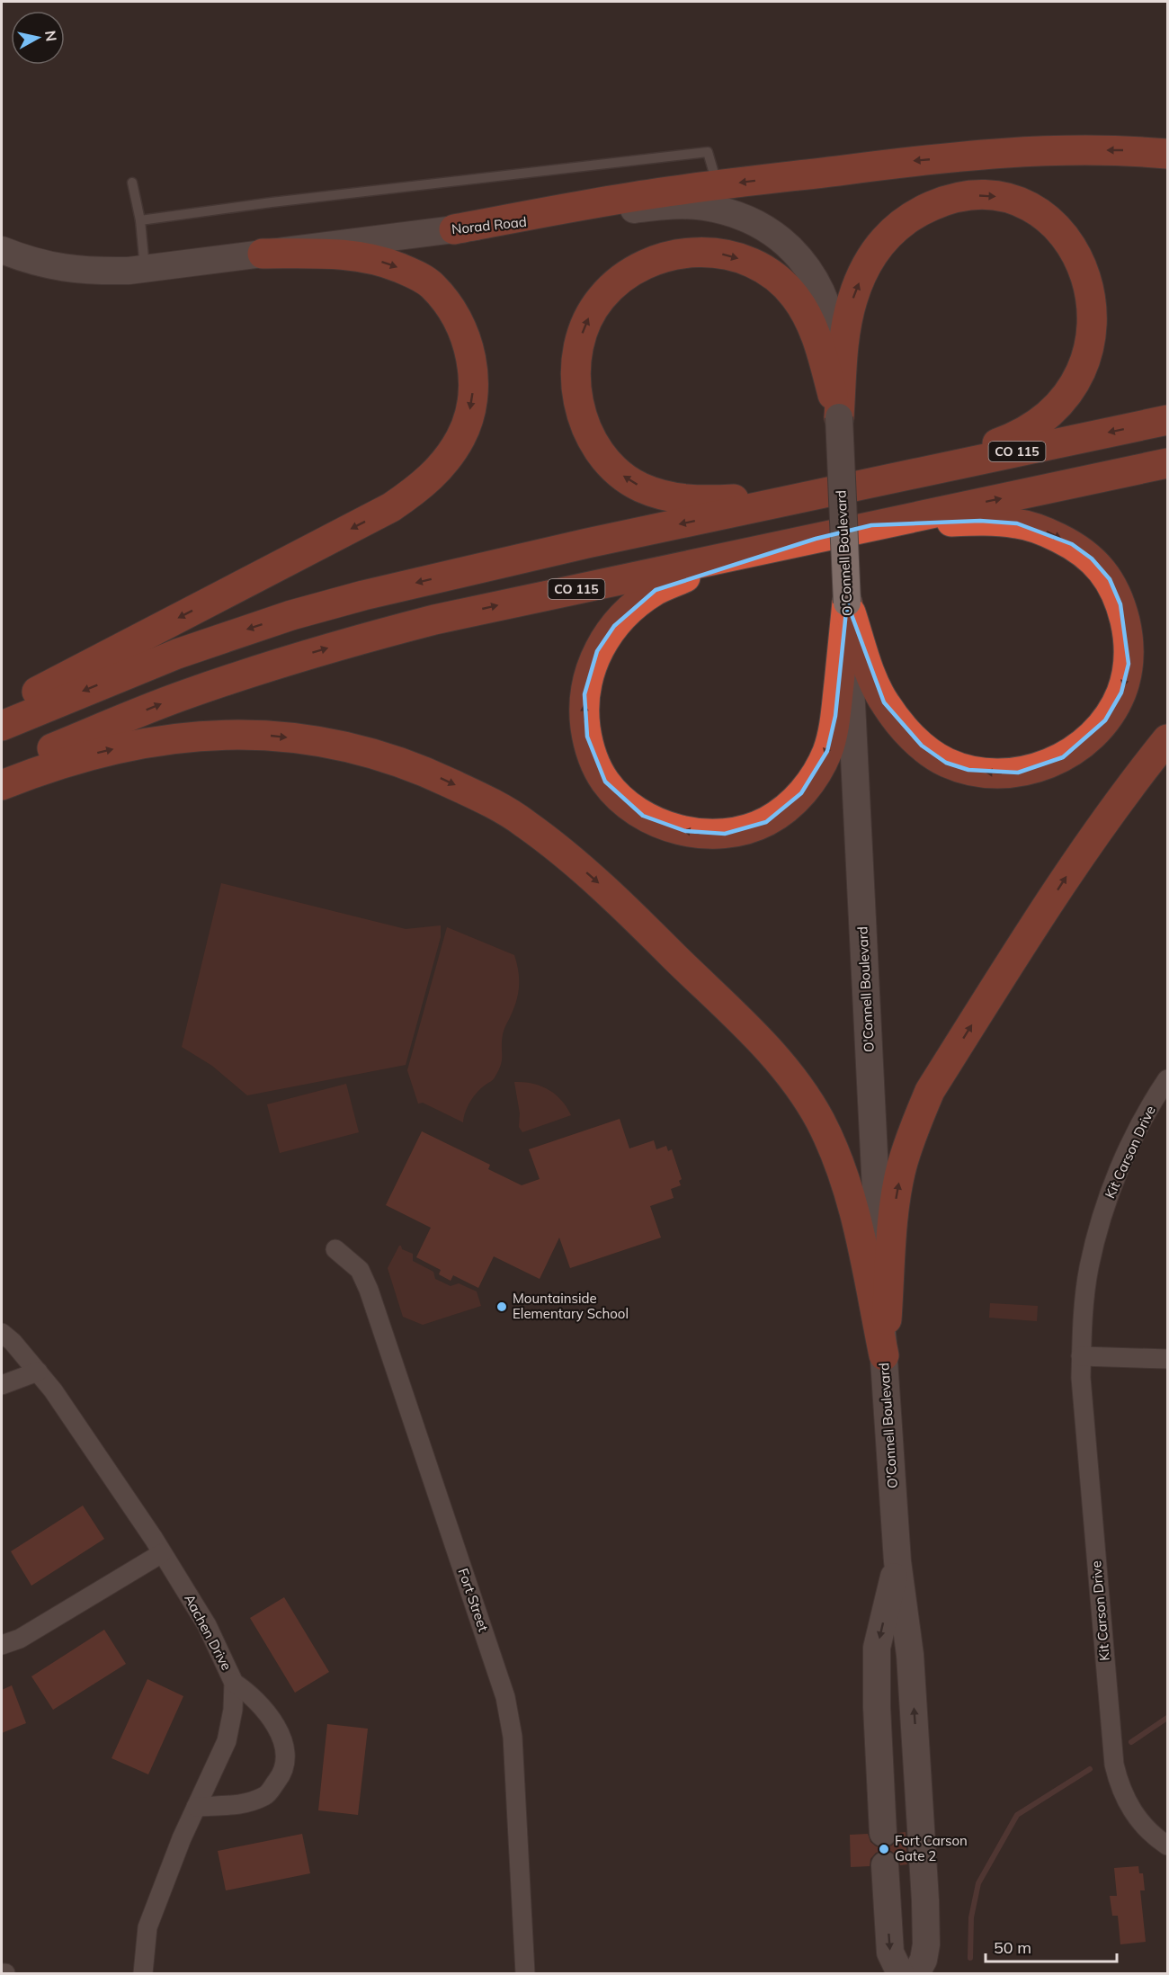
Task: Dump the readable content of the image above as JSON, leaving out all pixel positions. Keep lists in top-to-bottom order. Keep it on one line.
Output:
{"streets":{"highway":["CO 115"],"main road":["Norad Road","O'Connell Boulevard"],"street":["Kit Carson Drive","Fort Street","Aachen Drive"]},"crossings":[["Norad Road","O'Connell Boulevard"]],"places":["Mountainside Elementary School","Fort Carson Gate 2"],"scale_bar":"50 m","north":"right"}
